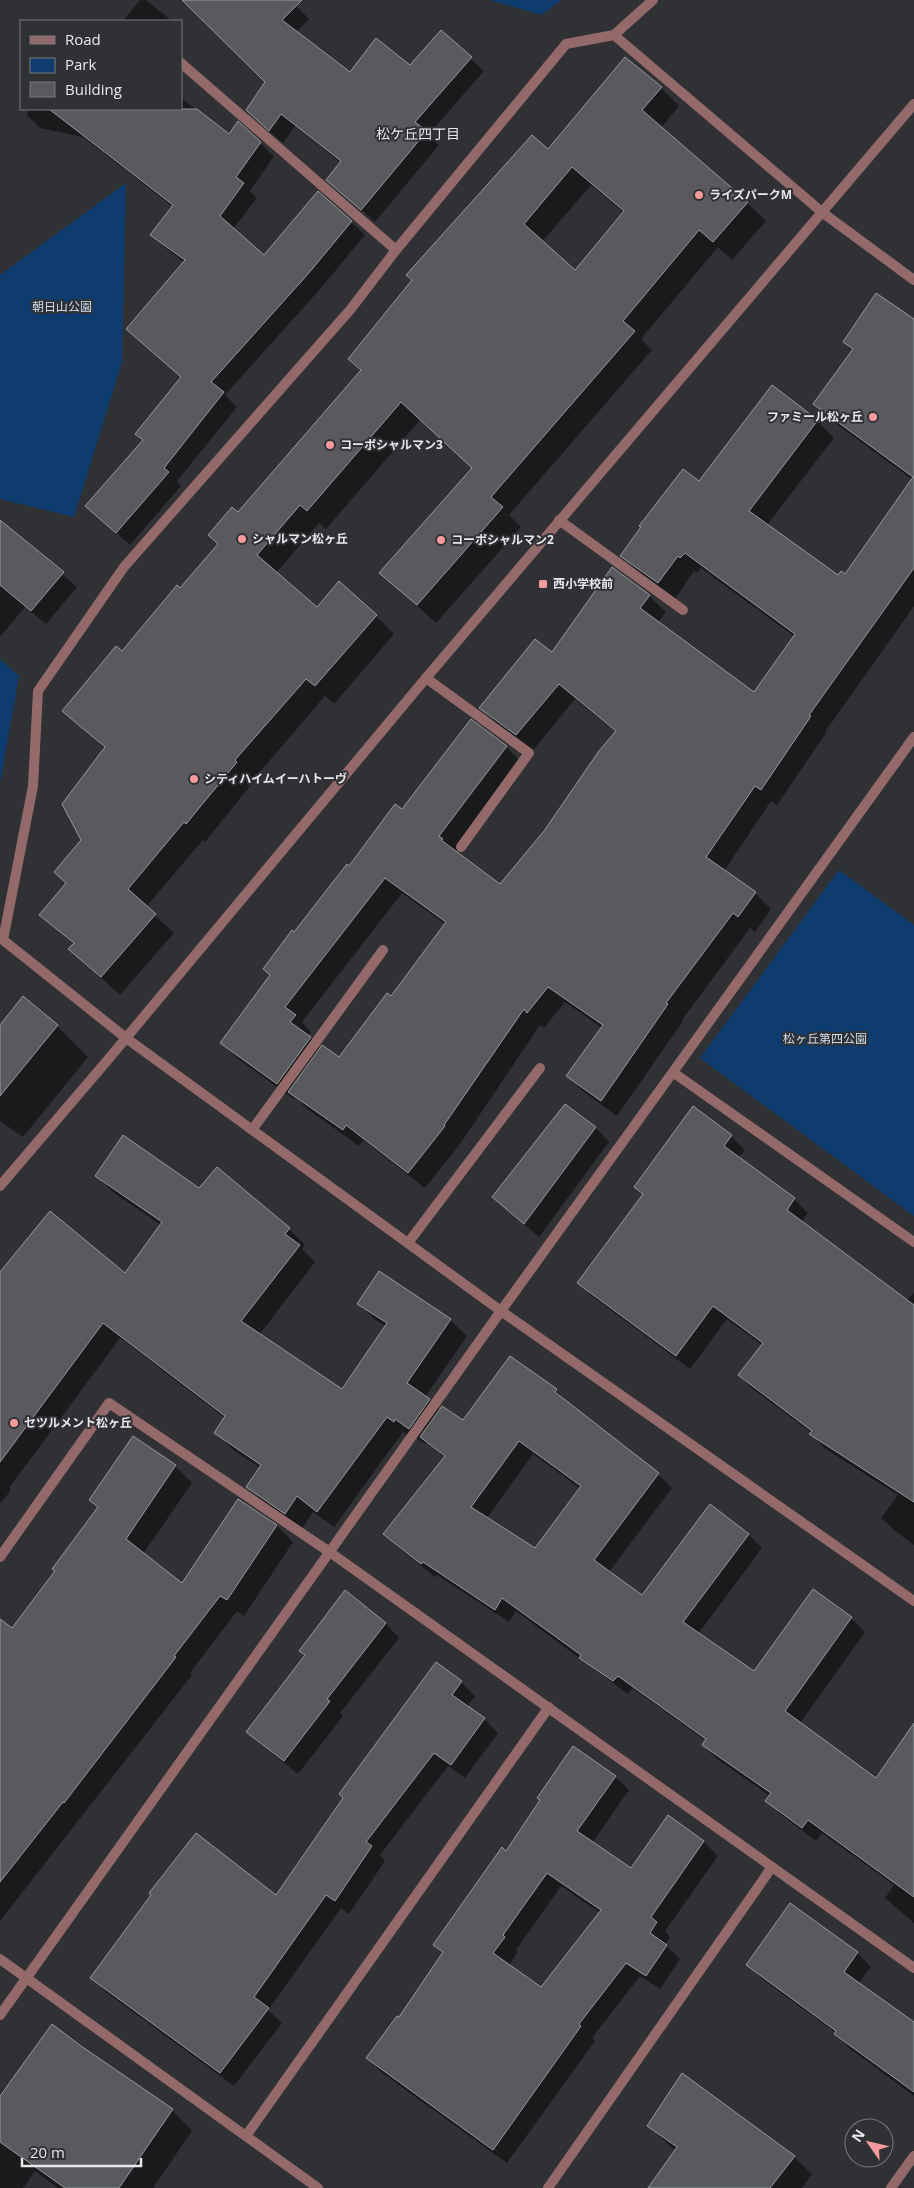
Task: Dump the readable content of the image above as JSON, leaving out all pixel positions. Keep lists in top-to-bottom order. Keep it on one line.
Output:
{"districts":["松ケ丘四丁目"],"parks":["朝日山公園","松ヶ丘第四公園"],"places":{"other":["ライズパークM","ファミール松ヶ丘","コーポシャルマン3","シャルマン松ヶ丘","コーポシャルマン2","シティハイムイーハトーヴ","セツルメント松ヶ丘"],"transit":["西小学校前"]},"legend":["Road","Park","Building"],"scale_bar":"20 m","north":"top left"}
